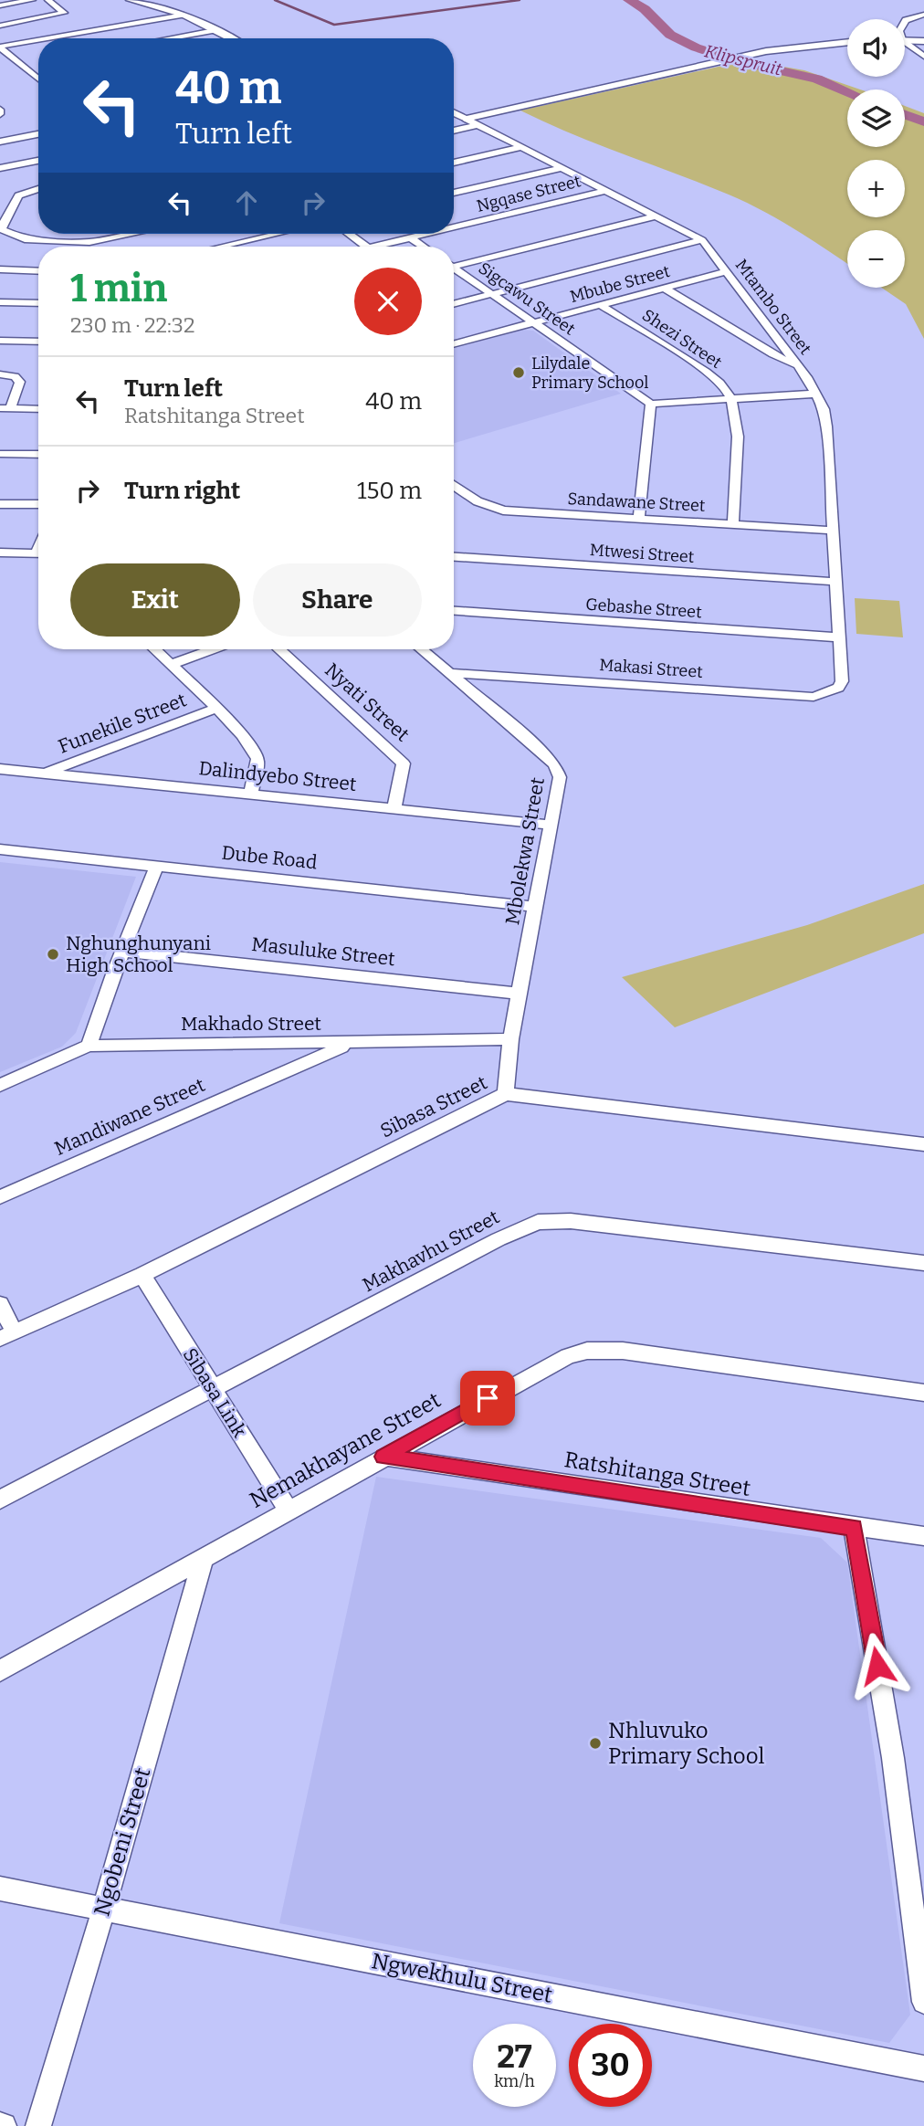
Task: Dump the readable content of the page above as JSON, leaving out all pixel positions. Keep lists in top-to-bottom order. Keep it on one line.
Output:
{"streets":{"street":["Ngqase Street","Mbube Street","Sigcawu Street","Mtambo Street","Shezi Street","Sandawane Street","Mtwesi Street","Gebashe Street","Makasi Street","Nyati Street","Funekile Street","Dalindyebo Street","Mbolekwa Street","Dube Road","Masuluke Street","Makhado Street","Sibasa Street","Mandiwane Street","Makhavhu Street","Sibasa Link","Nemakhayane Street","Ratshitanga Street","Ngobeni Street","Ngwekhulu Street"]},"crossings":[["Ngqase Street","Mtambo Street"],["Mbube Street","Sigcawu Street"],["Mbube Street","Mtambo Street"],["Mbube Street","Shezi Street"],["Mtambo Street","Sandawane Street"],["Mtambo Street","Mtwesi Street"],["Mtambo Street","Gebashe Street"],["Mtambo Street","Makasi Street"],["Makasi Street","Mbolekwa Street"],["Nyati Street","Dalindyebo Street"],["Funekile Street","Dalindyebo Street"],["Dalindyebo Street","Mbolekwa Street"],["Mbolekwa Street","Dube Road"],["Mbolekwa Street","Masuluke Street"],["Mbolekwa Street","Makhado Street"],["Mbolekwa Street","Sibasa Street"],["Makhado Street","Mandiwane Street"],["Sibasa Street","Sibasa Link"],["Makhavhu Street","Sibasa Link"],["Sibasa Link","Nemakhayane Street"],["Nemakhayane Street","Ratshitanga Street"],["Nemakhayane Street","Ngobeni Street"],["Ngobeni Street","Ngwekhulu Street"]],"water":["Klipspruit"],"places":["Lilydale Primary School","Nghunghunyani High School","Nhluvuko Primary School"],"page":{"map_buttons":["+","−"],"turn":["40 m","Turn left"],"heading":["1 min","230 m · 22:32"],"list":[{"name":"Turn left","note":"Ratshitanga Street","value":"40 m"},{"name":"Turn right","value":"150 m"}],"buttons":["Exit","Share"],"speed":"27 km/h","limit":"30"}}
